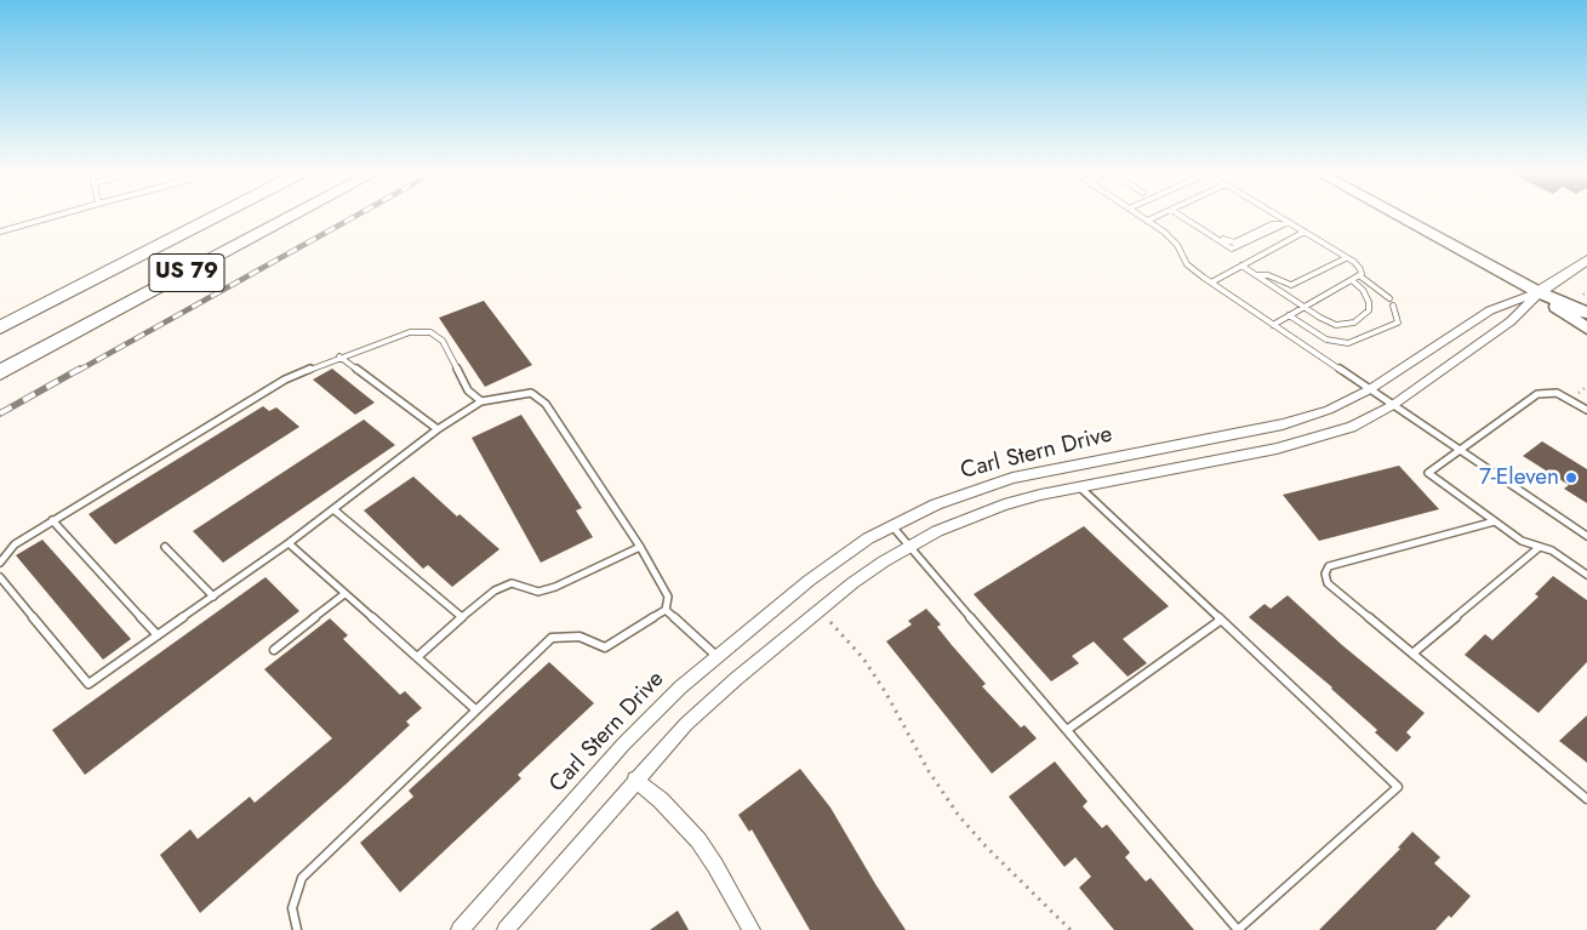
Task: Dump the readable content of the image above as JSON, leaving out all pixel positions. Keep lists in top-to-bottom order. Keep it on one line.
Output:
{"streets":{"highway":["US 79"],"street":["Carl Stern Drive"]},"places":["7-Eleven"]}
